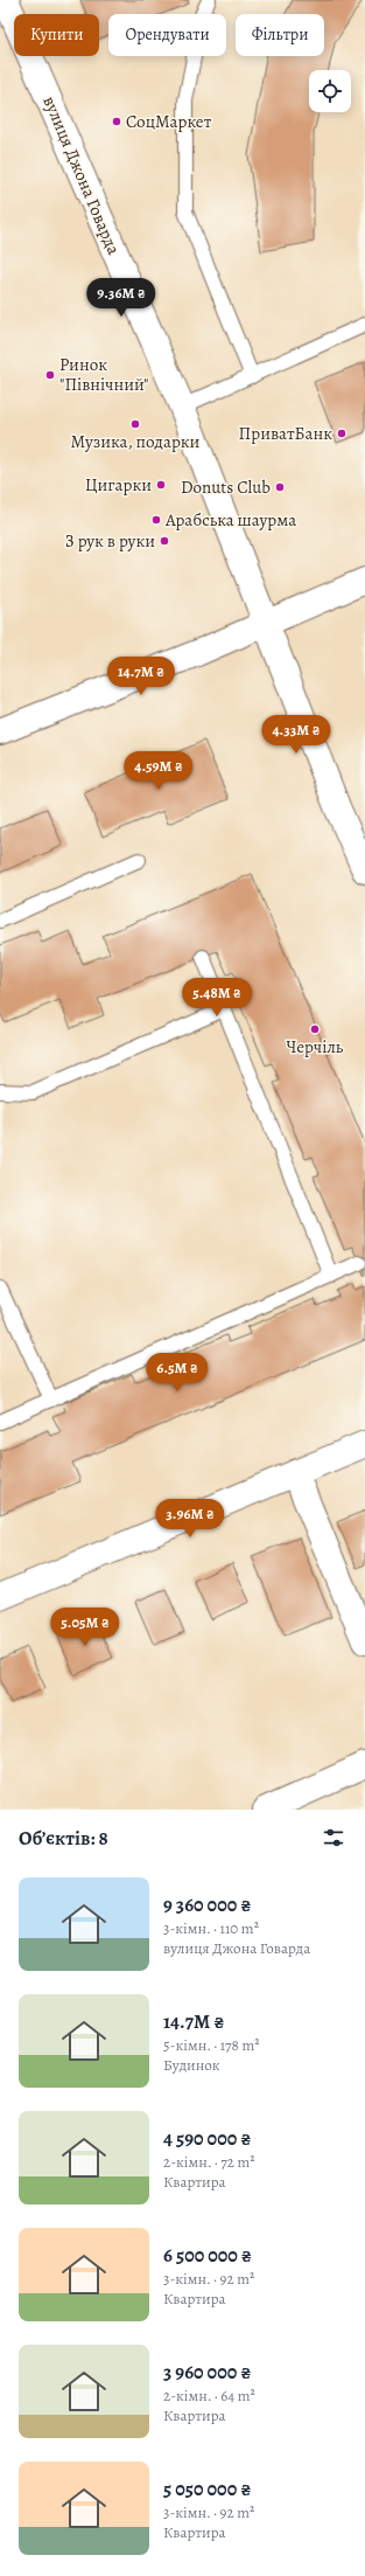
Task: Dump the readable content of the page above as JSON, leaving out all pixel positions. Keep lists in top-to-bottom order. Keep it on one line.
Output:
{"streets":{"street":["вулиця Джона Говарда"]},"places":["СоцМаркет","Ринок \"Північний\"","Музика, подарки","ПриватБанк","Цигарки","Donuts Club","Арабська шаурма","З рук в руки","Черчіль"],"page":{"chip":["Купити","Орендувати","Фільтри"],"price":["9.36M ₴","14.7M ₴","4.33M ₴","4.59M ₴","5.48M ₴","6.5M ₴","3.96M ₴","5.05M ₴"],"heading":"Об’єктів: 8","list":[{"name":"9 360 000 ₴","note":"3-кімн. · 110 m² · вулиця Джона Говарда"},{"name":"14.7M ₴","note":"5-кімн. · 178 m² · Будинок"},{"name":"4 590 000 ₴","note":"2-кімн. · 72 m² · Квартира"},{"name":"6 500 000 ₴","note":"3-кімн. · 92 m² · Квартира"},{"name":"3 960 000 ₴","note":"2-кімн. · 64 m² · Квартира"},{"name":"5 050 000 ₴","note":"3-кімн. · 92 m² · Квартира"}]}}
